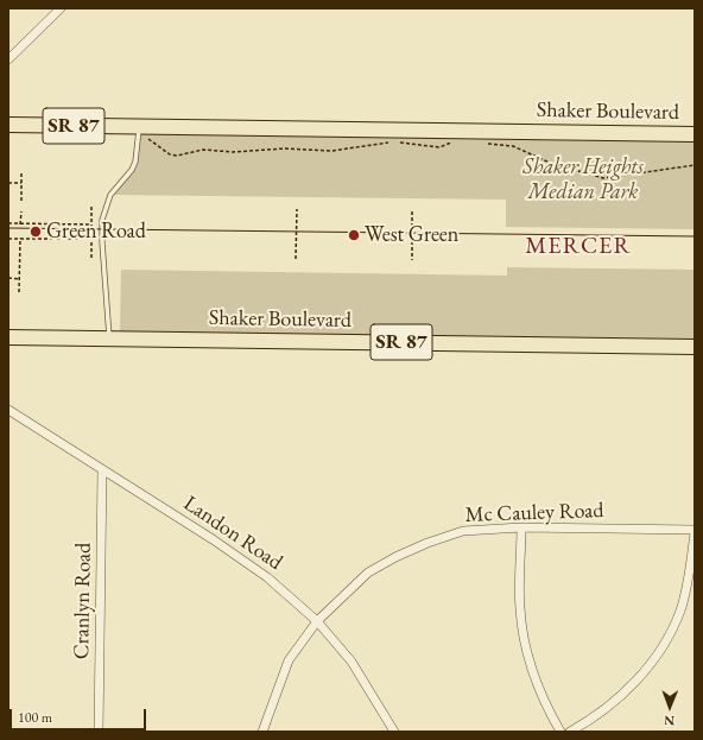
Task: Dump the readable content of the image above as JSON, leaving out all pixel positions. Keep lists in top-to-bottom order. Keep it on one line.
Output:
{"streets":{"main road":["Shaker Boulevard","SR 87"],"street":["Mc Cauley Road","Landon Road","Cranlyn Road"]},"crossings":[["Mc Cauley Road","Landon Road"],["Landon Road","Cranlyn Road"]],"districts":["MERCER"],"parks":["Shaker Heights Median Park"],"places":["Green Road","West Green"],"scale_bar":"100 m","north":"bottom"}
